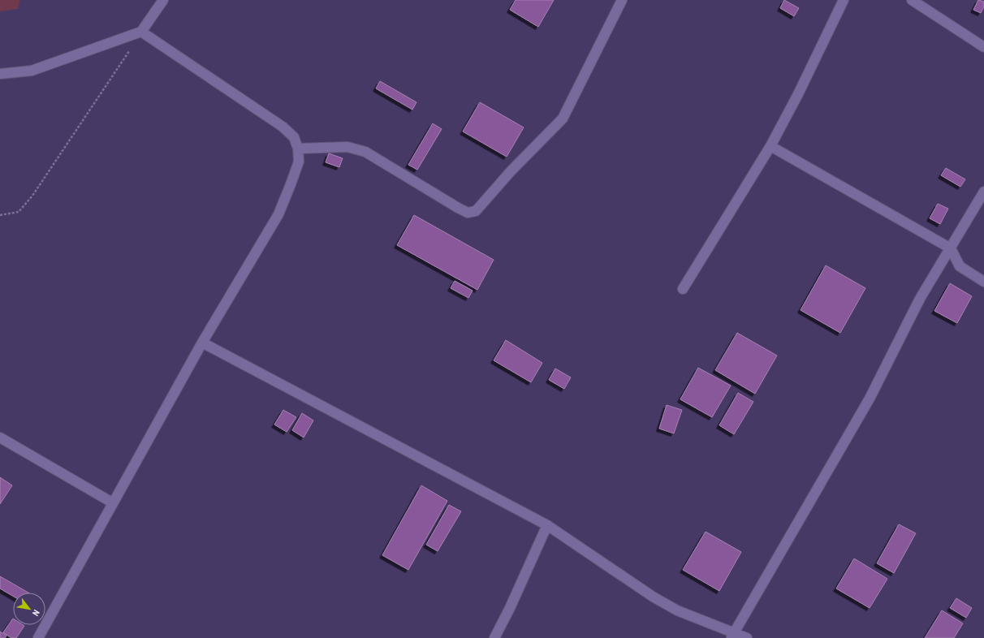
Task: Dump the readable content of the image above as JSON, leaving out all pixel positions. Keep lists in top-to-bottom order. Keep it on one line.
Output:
{"north":"bottom right"}
